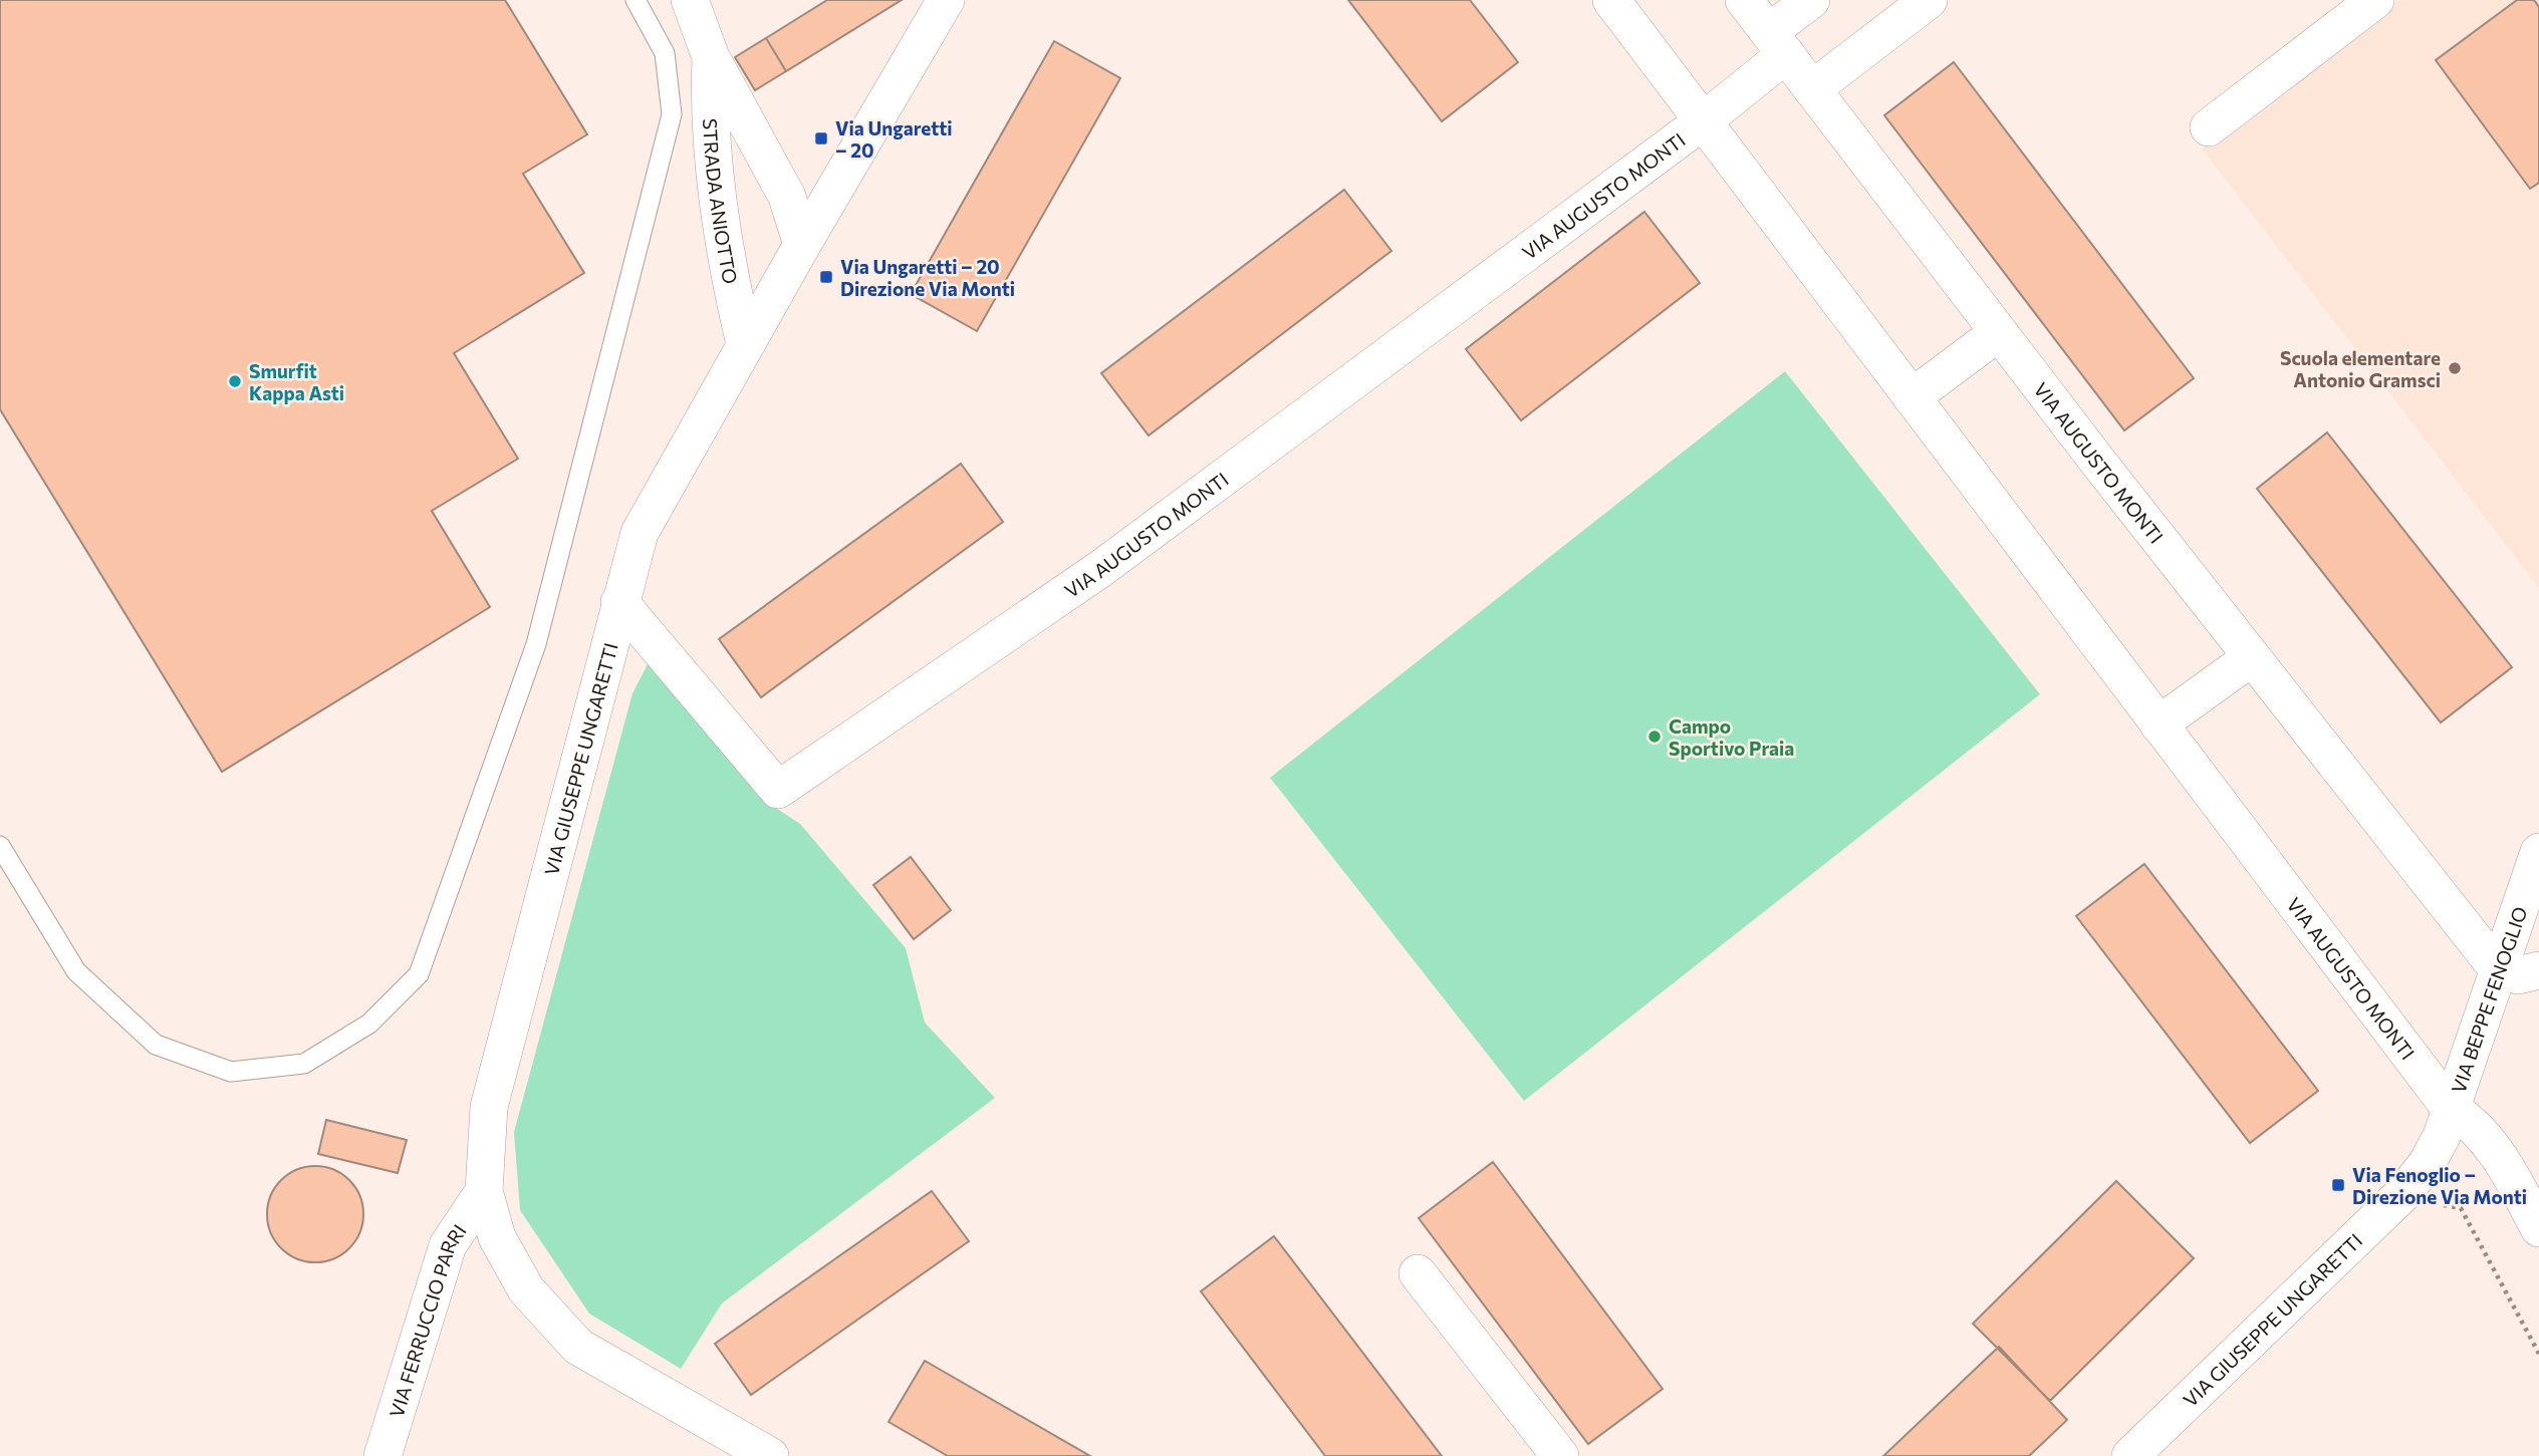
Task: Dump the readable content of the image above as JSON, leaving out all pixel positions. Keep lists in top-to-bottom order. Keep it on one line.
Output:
{"streets":{"street":["VIA AUGUSTO MONTI","STRADA ANIOTTO","VIA GIUSEPPE UNGARETTI","VIA BEPPE FENOGLIO","VIA FERRUCCIO PARRI"]},"crossings":[["VIA AUGUSTO MONTI","VIA GIUSEPPE UNGARETTI"],["VIA AUGUSTO MONTI","VIA BEPPE FENOGLIO"],["STRADA ANIOTTO","VIA GIUSEPPE UNGARETTI"],["VIA GIUSEPPE UNGARETTI","VIA BEPPE FENOGLIO"],["VIA GIUSEPPE UNGARETTI","VIA FERRUCCIO PARRI"]],"places":{"transit":["Via Ungaretti – 20","Via Ungaretti – 20 Direzione Via Monti","Via Fenoglio – Direzione Via Monti"],"other":["Scuola elementare Antonio Gramsci","Smurfit Kappa Asti","Campo Sportivo Praia"]}}
